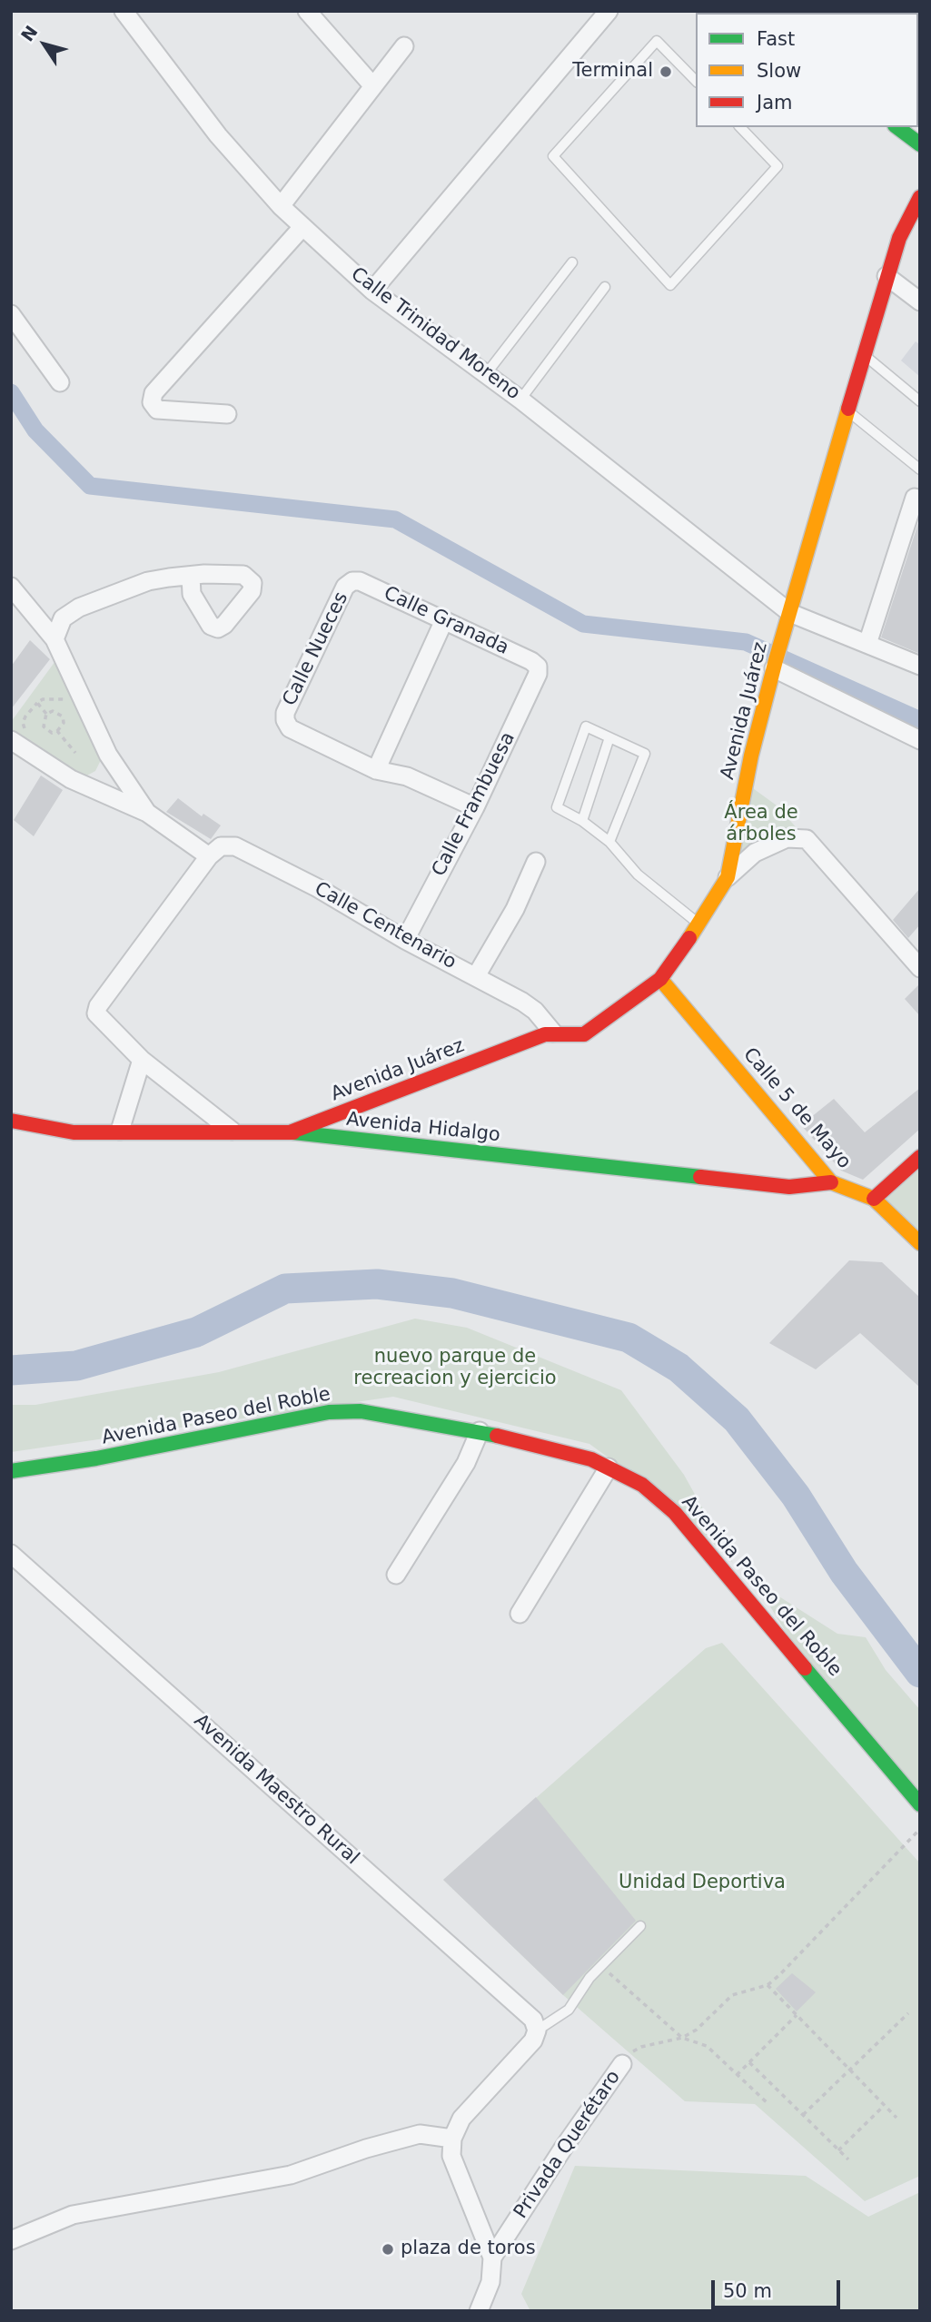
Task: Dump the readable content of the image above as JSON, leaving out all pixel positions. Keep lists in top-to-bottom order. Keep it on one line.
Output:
{"streets":{"street":["Calle Trinidad Moreno","Calle Granada","Calle Nueces","Avenida Juárez","Calle Frambuesa","Calle Centenario","Calle 5 de Mayo","Avenida Hidalgo","Avenida Paseo del Roble","Avenida Maestro Rural","Privada Querétaro"]},"crossings":[["Calle Trinidad Moreno","Avenida Juárez"],["Calle Granada","Calle Nueces"],["Calle Granada","Calle Frambuesa"],["Avenida Juárez","Calle Centenario"],["Avenida Juárez","Calle 5 de Mayo"],["Avenida Juárez","Avenida Hidalgo"],["Calle Frambuesa","Calle Centenario"],["Calle 5 de Mayo","Avenida Hidalgo"]],"parks":["Área de árboles","nuevo parque de recreacion y ejercicio","Unidad Deportiva"],"places":["Terminal","plaza de toros"],"legend":["Fast","Slow","Jam"],"scale_bar":"50 m","north":"top left"}
